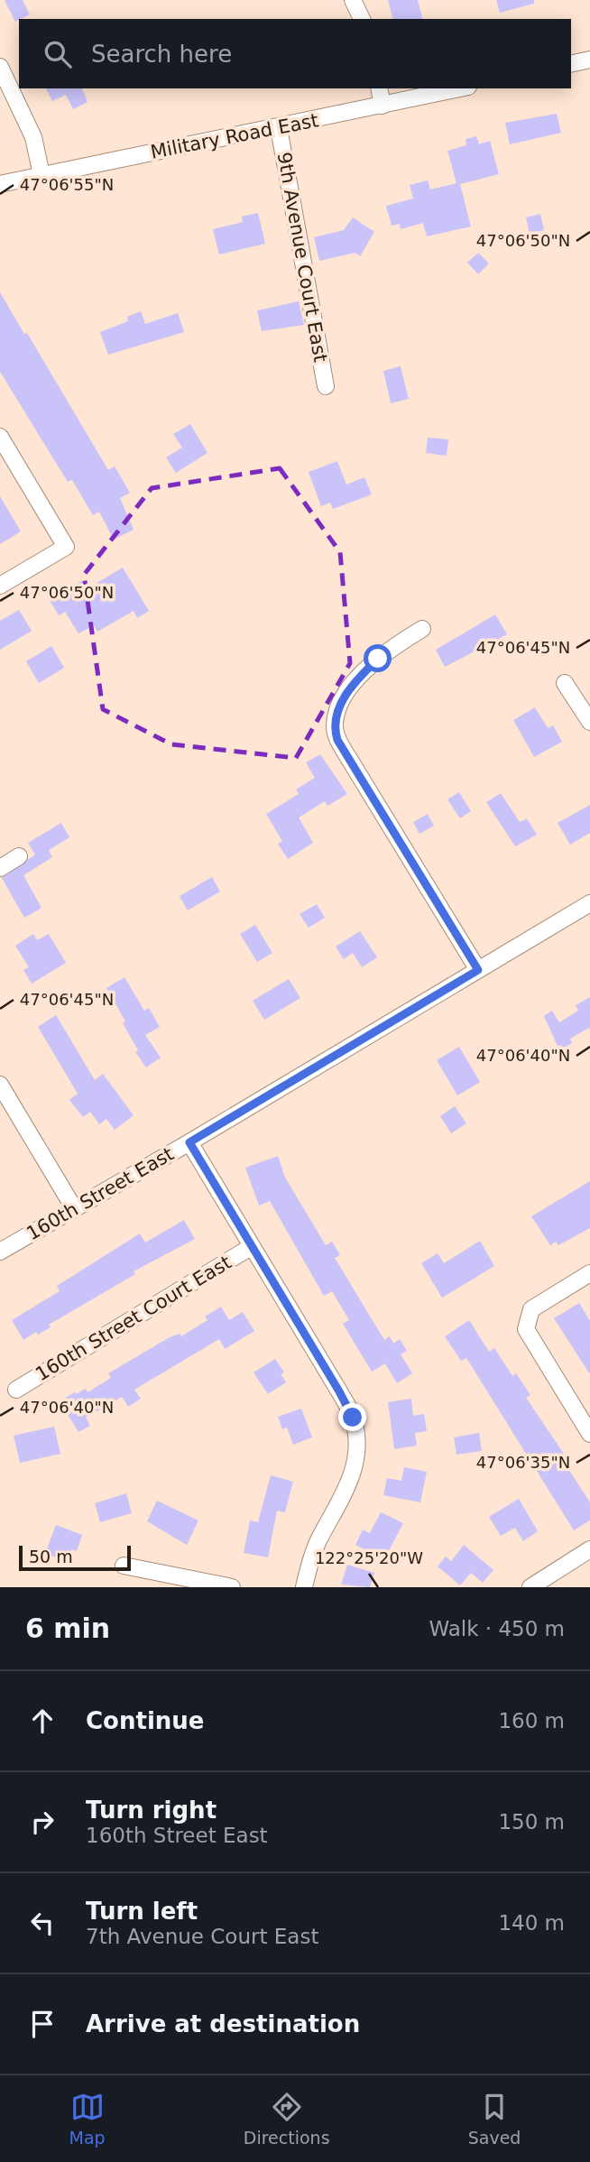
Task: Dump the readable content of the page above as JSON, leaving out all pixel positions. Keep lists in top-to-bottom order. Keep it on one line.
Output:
{"streets":{"street":["Military Road East","9th Avenue Court East","160th Street East","160th Street Court East"]},"crossings":[["Military Road East","9th Avenue Court East"]],"scale_bar":"50 m","page":{"search":"Search here","scale":"50 m","heading":["6 min","Walk · 450 m"],"list":[["Continue","160 m"],["Turn right","160th Street East","150 m"],["Turn left","7th Avenue Court East","140 m"],"Arrive at destination"],"nav":["Map","Directions","Saved"]},"coordinates":["47°06'55\"N","47°06'50\"N","47°06'45\"N","47°06'40\"N","47°06'35\"N","122°25'20\"W"]}
